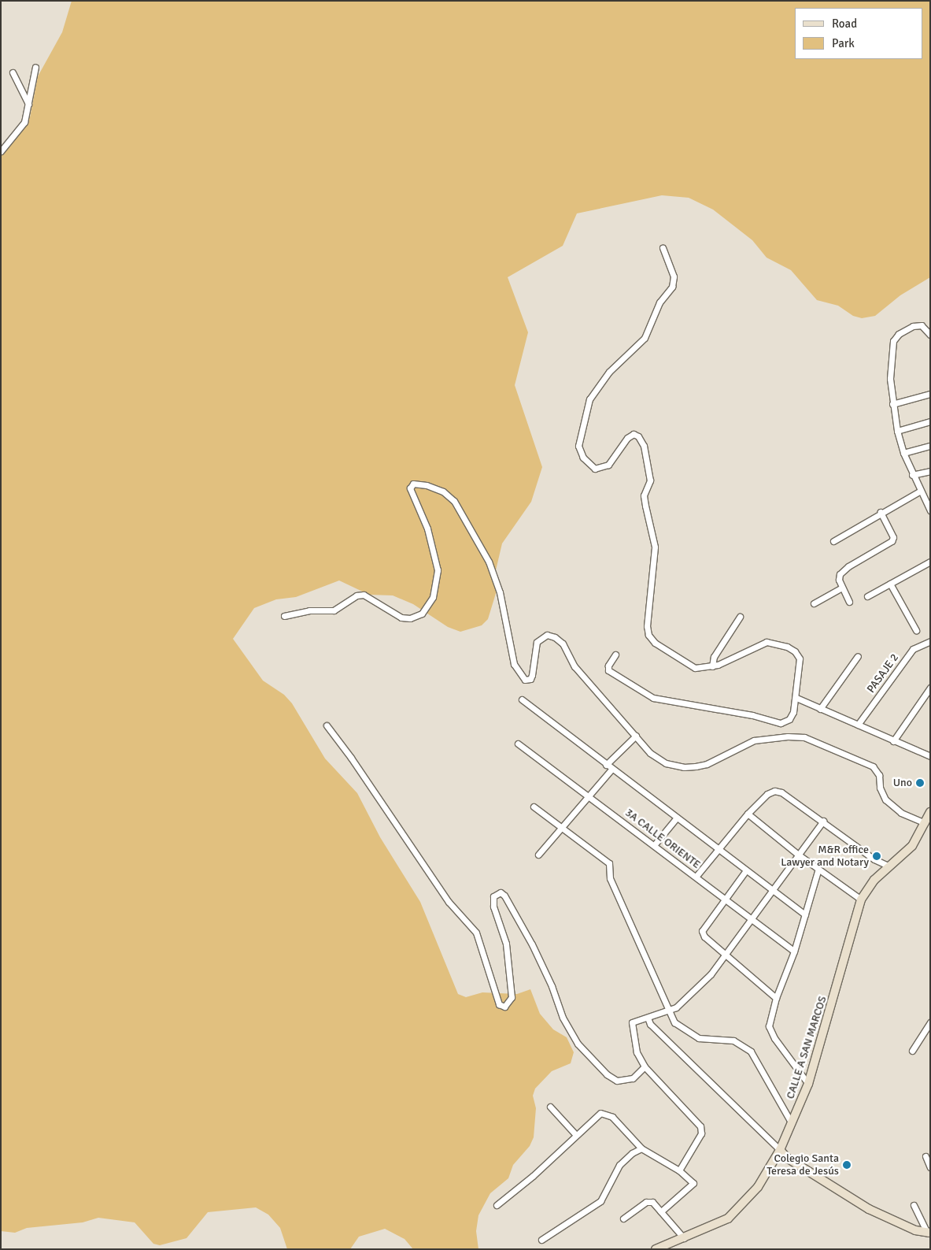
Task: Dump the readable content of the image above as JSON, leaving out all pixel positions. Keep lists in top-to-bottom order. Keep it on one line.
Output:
{"streets":{"main road":["CALLE A SAN MARCOS"],"street":["PASAJE 2","3A CALLE ORIENTE"]},"places":["Uno","M&R office Lawyer and Notary","Colegio Santa Teresa de Jesús"],"legend":["Road","Park"]}
